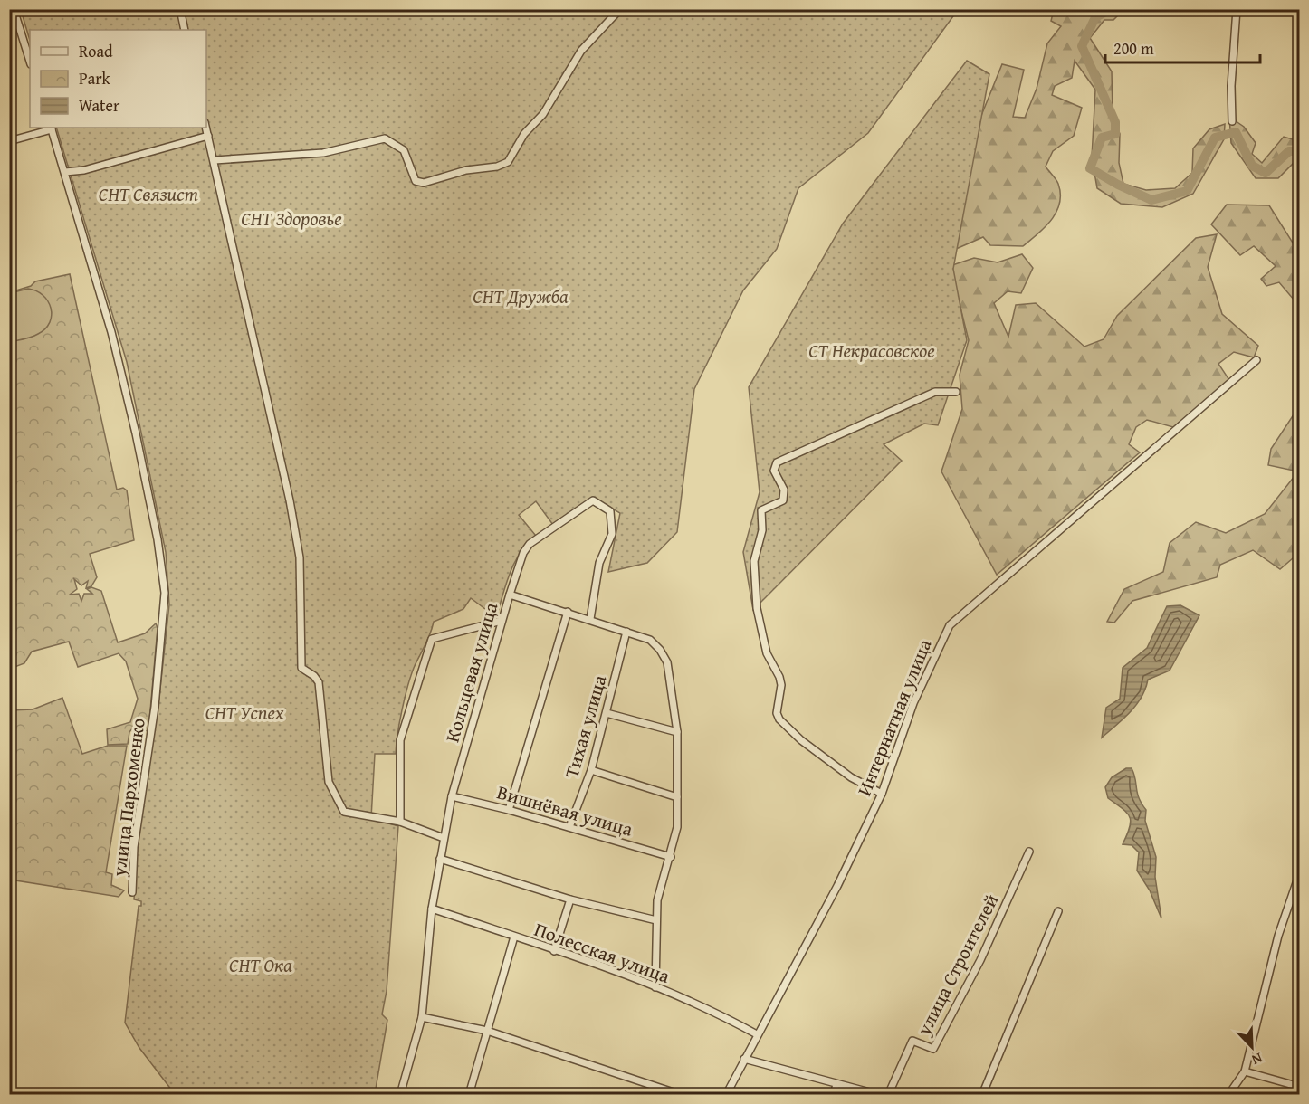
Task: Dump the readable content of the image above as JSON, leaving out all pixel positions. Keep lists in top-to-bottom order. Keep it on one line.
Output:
{"streets":{"street":["Кольцевая улица","Интернатная улица","Тихая улица","улица Пархоменко","Вишнёвая улица","Полесская улица","улица Строителей"]},"crossings":[["Кольцевая улица","Тихая улица"],["Кольцевая улица","Вишнёвая улица"],["Кольцевая улица","Полесская улица"],["Интернатная улица","Полесская улица"],["Тихая улица","Вишнёвая улица"]],"parks":["СНТ Связист","СНТ Здоровье","СНТ Дружба","СТ Некрасовское","СНТ Успех","СНТ Ока"],"legend":["Road","Park","Water"],"scale_bar":"200 m","north":"bottom right"}
